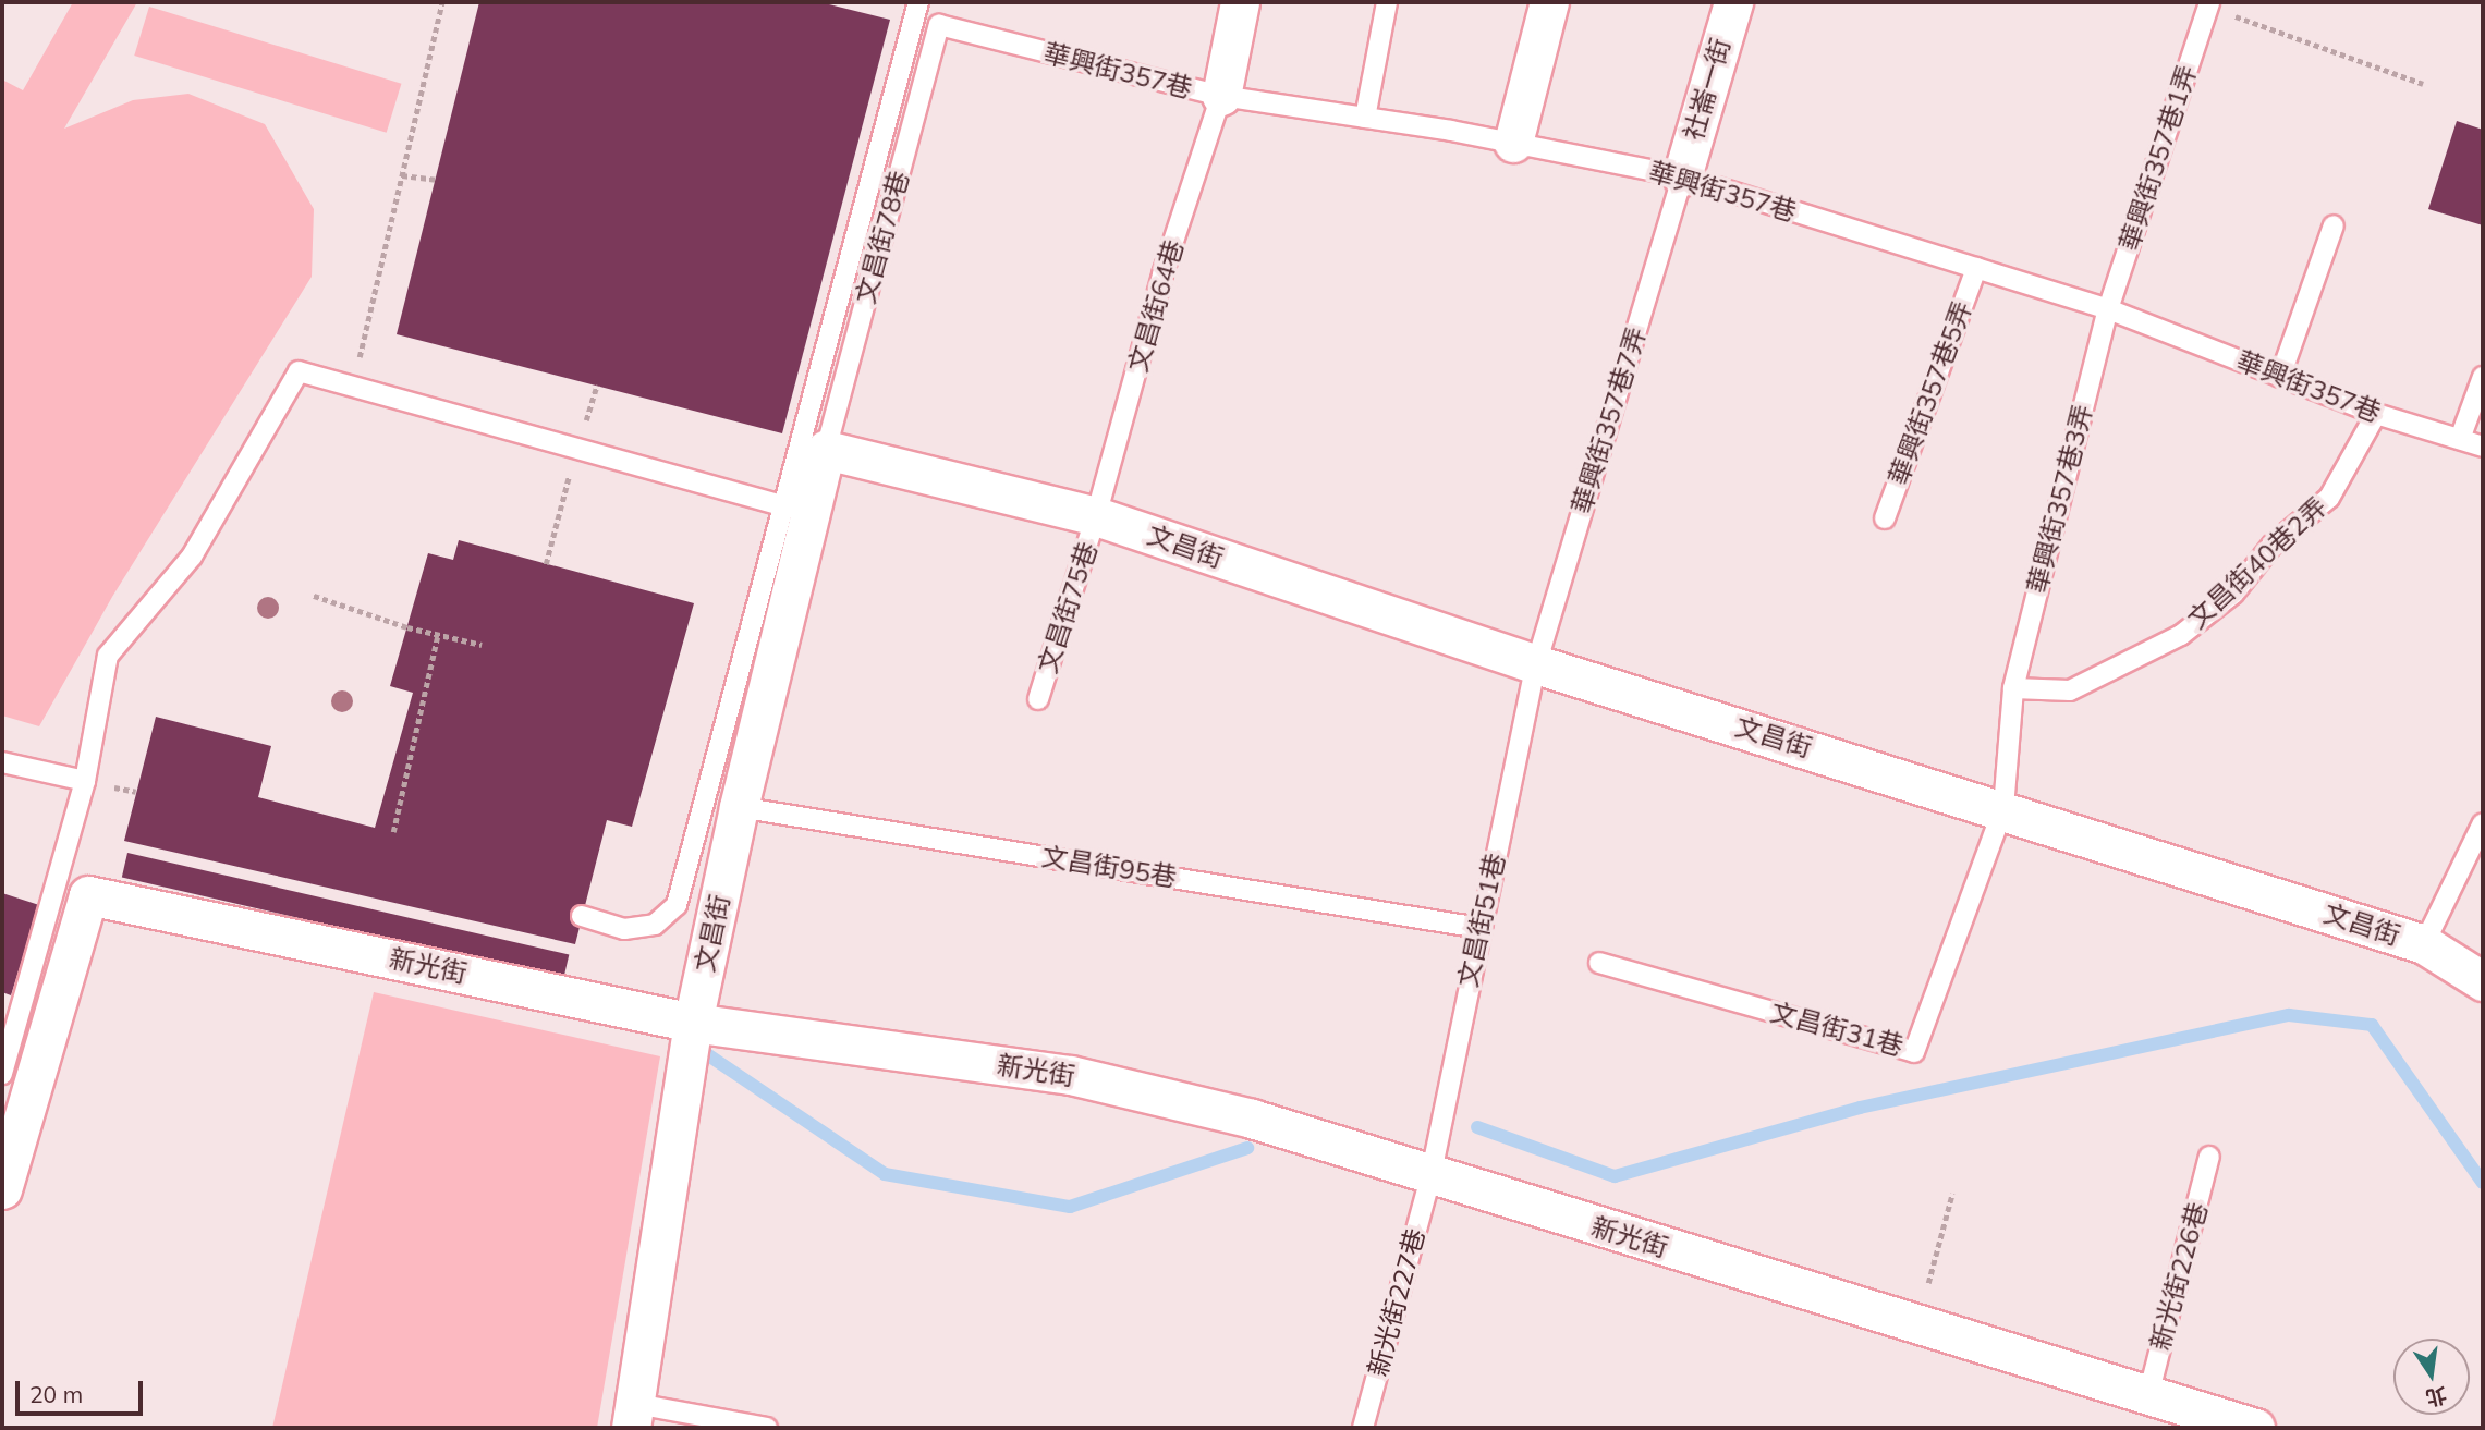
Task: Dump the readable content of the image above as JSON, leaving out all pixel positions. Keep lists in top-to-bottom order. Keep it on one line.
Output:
{"streets":{"street":["社崙一街","文昌街","新光街"],"lane":["華興街357巷","華興街357巷1弄","文昌街78巷","文昌街64巷","華興街357巷5弄","華興街357巷7弄","華興街357巷3弄","文昌街40巷2弄","文昌街75巷","文昌街95巷","文昌街51巷","文昌街31巷","新光街226巷","新光街227巷"]},"crossings":[["華興街357巷","社崙一街"],["華興街357巷","華興街357巷1弄"],["華興街357巷","文昌街78巷"],["華興街357巷","文昌街64巷"],["華興街357巷","華興街357巷5弄"],["華興街357巷","華興街357巷7弄"],["華興街357巷","華興街357巷3弄"],["華興街357巷","文昌街40巷2弄"],["社崙一街","華興街357巷7弄"],["華興街357巷1弄","華興街357巷3弄"],["文昌街78巷","文昌街"],["文昌街64巷","文昌街"],["文昌街64巷","文昌街75巷"],["華興街357巷7弄","文昌街"],["華興街357巷7弄","文昌街51巷"],["華興街357巷3弄","文昌街"],["華興街357巷3弄","文昌街40巷2弄"],["華興街357巷3弄","文昌街31巷"],["文昌街","文昌街75巷"],["文昌街","文昌街95巷"],["文昌街","文昌街51巷"],["文昌街","新光街"],["文昌街","文昌街31巷"],["文昌街95巷","文昌街51巷"],["文昌街51巷","新光街"],["文昌街51巷","新光街227巷"],["新光街","新光街226巷"],["新光街","新光街227巷"]],"scale_bar":"20 m","north":"bottom"}
